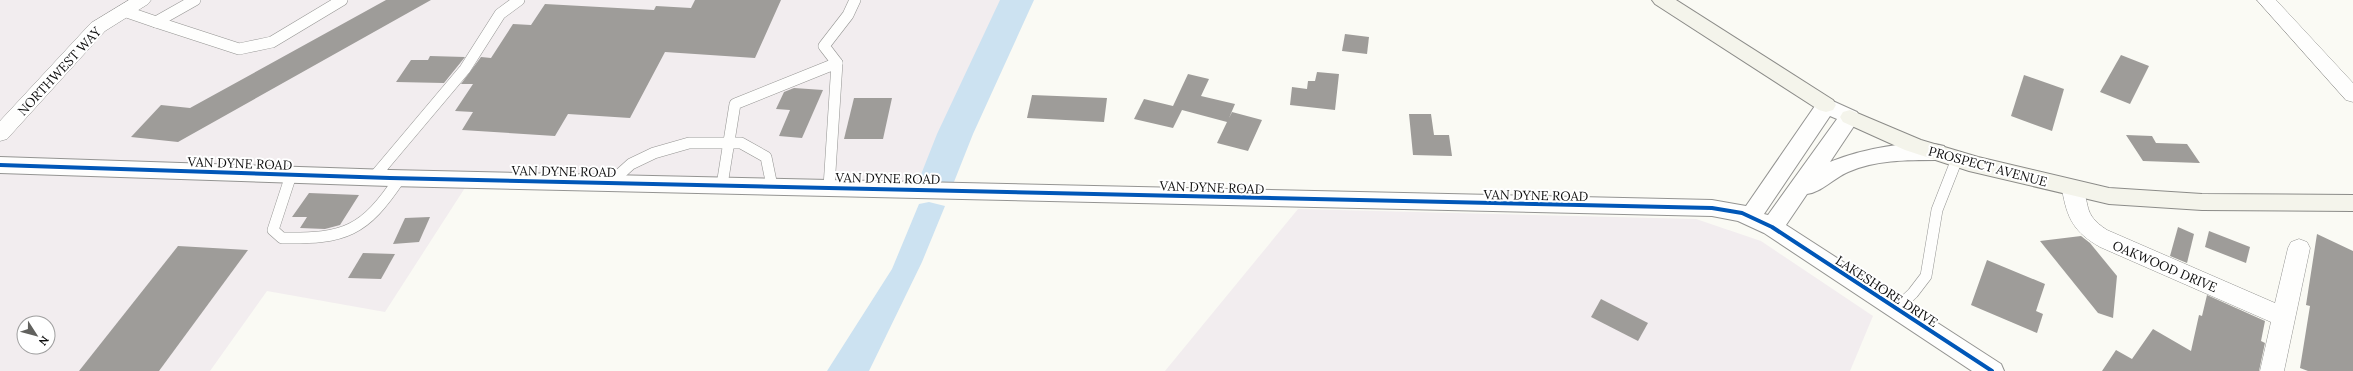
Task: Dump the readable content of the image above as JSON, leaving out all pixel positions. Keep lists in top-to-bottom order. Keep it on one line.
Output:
{"streets":{"main road":["PROSPECT AVENUE"],"street":["NORTHWEST WAY","VAN DYNE ROAD","OAKWOOD DRIVE","LAKESHORE DRIVE"]},"crossings":[["VAN DYNE ROAD","LAKESHORE DRIVE"],["PROSPECT AVENUE","OAKWOOD DRIVE"]],"north":"bottom right"}
